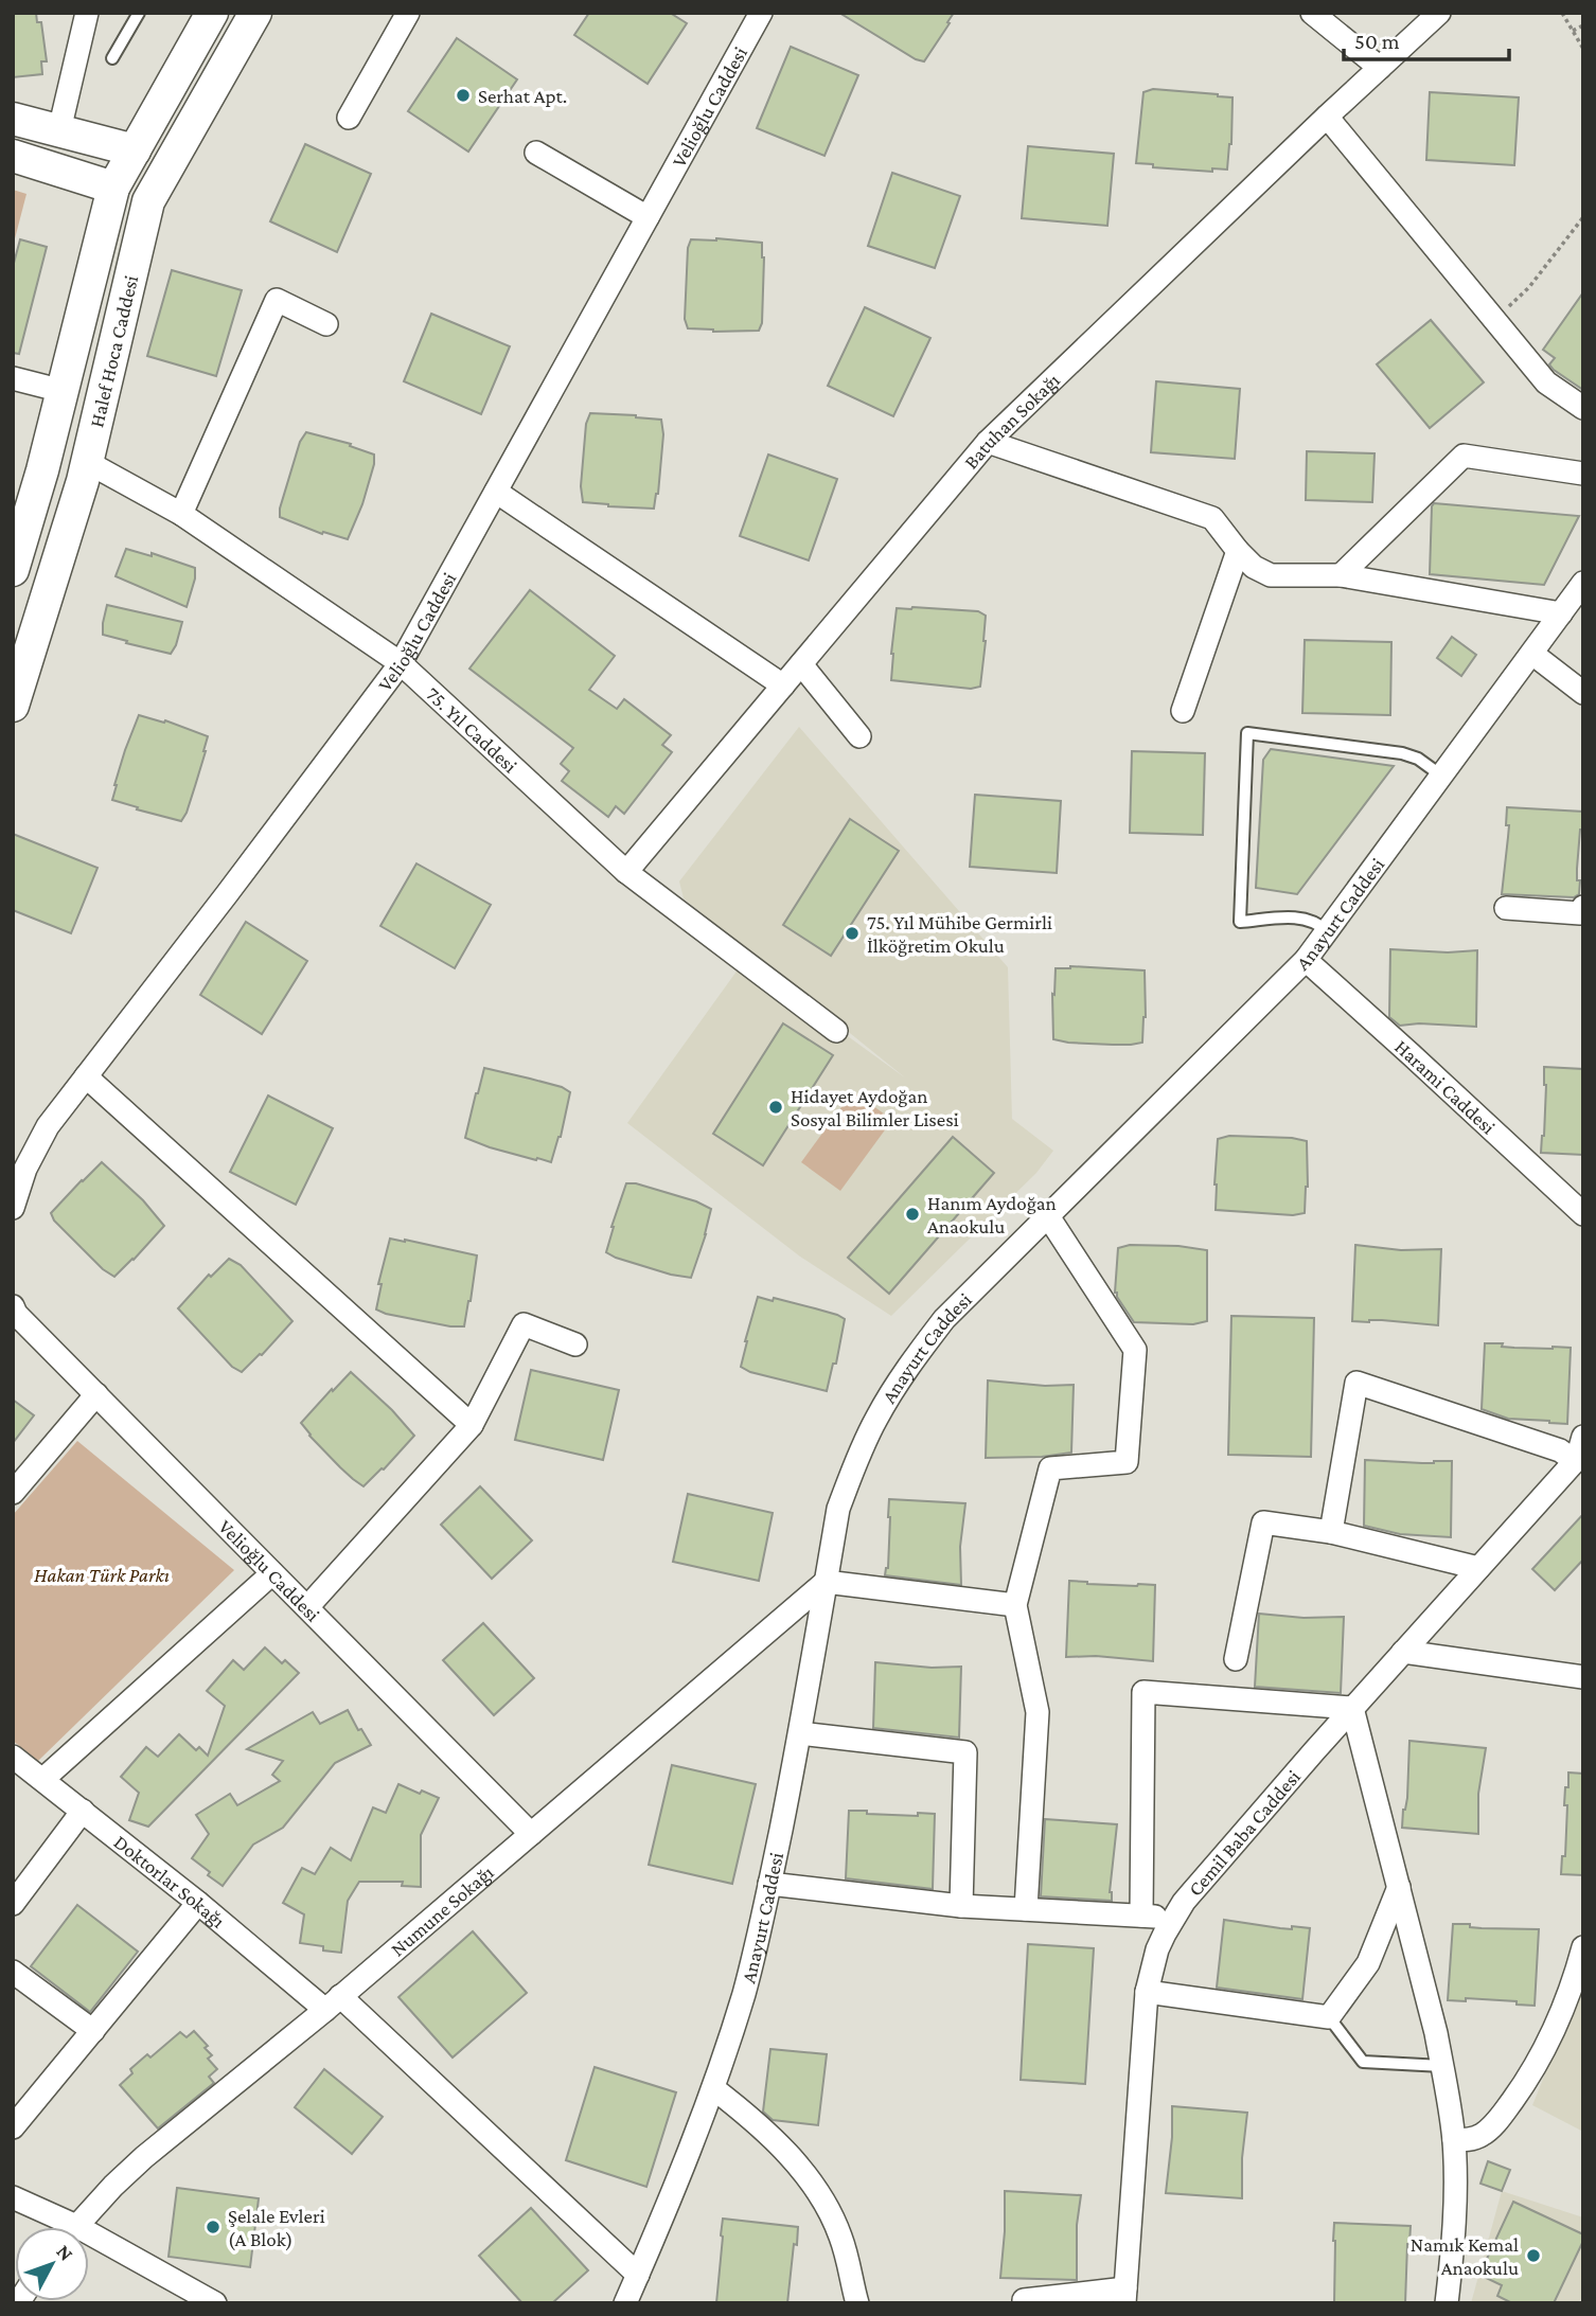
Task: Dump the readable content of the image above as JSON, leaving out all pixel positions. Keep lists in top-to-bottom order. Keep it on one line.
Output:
{"streets":{"main road":["Halef Hoca Caddesi"],"street":["Velioğlu Caddesi","Batuhan Sokağı","75. Yıl Caddesi","Anayurt Caddesi","Harami Caddesi","Cemil Baba Caddesi","Doktorlar Sokağı","Numune Sokağı"]},"crossings":[["Velioğlu Caddesi","75. Yıl Caddesi"],["Velioğlu Caddesi","Numune Sokağı"],["Halef Hoca Caddesi","75. Yıl Caddesi"],["Batuhan Sokağı","75. Yıl Caddesi"],["Anayurt Caddesi","Harami Caddesi"],["Anayurt Caddesi","Doktorlar Sokağı"],["Anayurt Caddesi","Numune Sokağı"],["Doktorlar Sokağı","Numune Sokağı"]],"parks":["Hakan Türk Parkı"],"places":["Serhat Apt.","75. Yıl Mühibe Germirli İlköğretim Okulu","Hidayet Aydoğan Sosyal Bilimler Lisesi","Hanım Aydoğan Anaokulu","Şelale Evleri (A Blok)","Namık Kemal Anaokulu"],"scale_bar":"50 m","north":"top right"}
